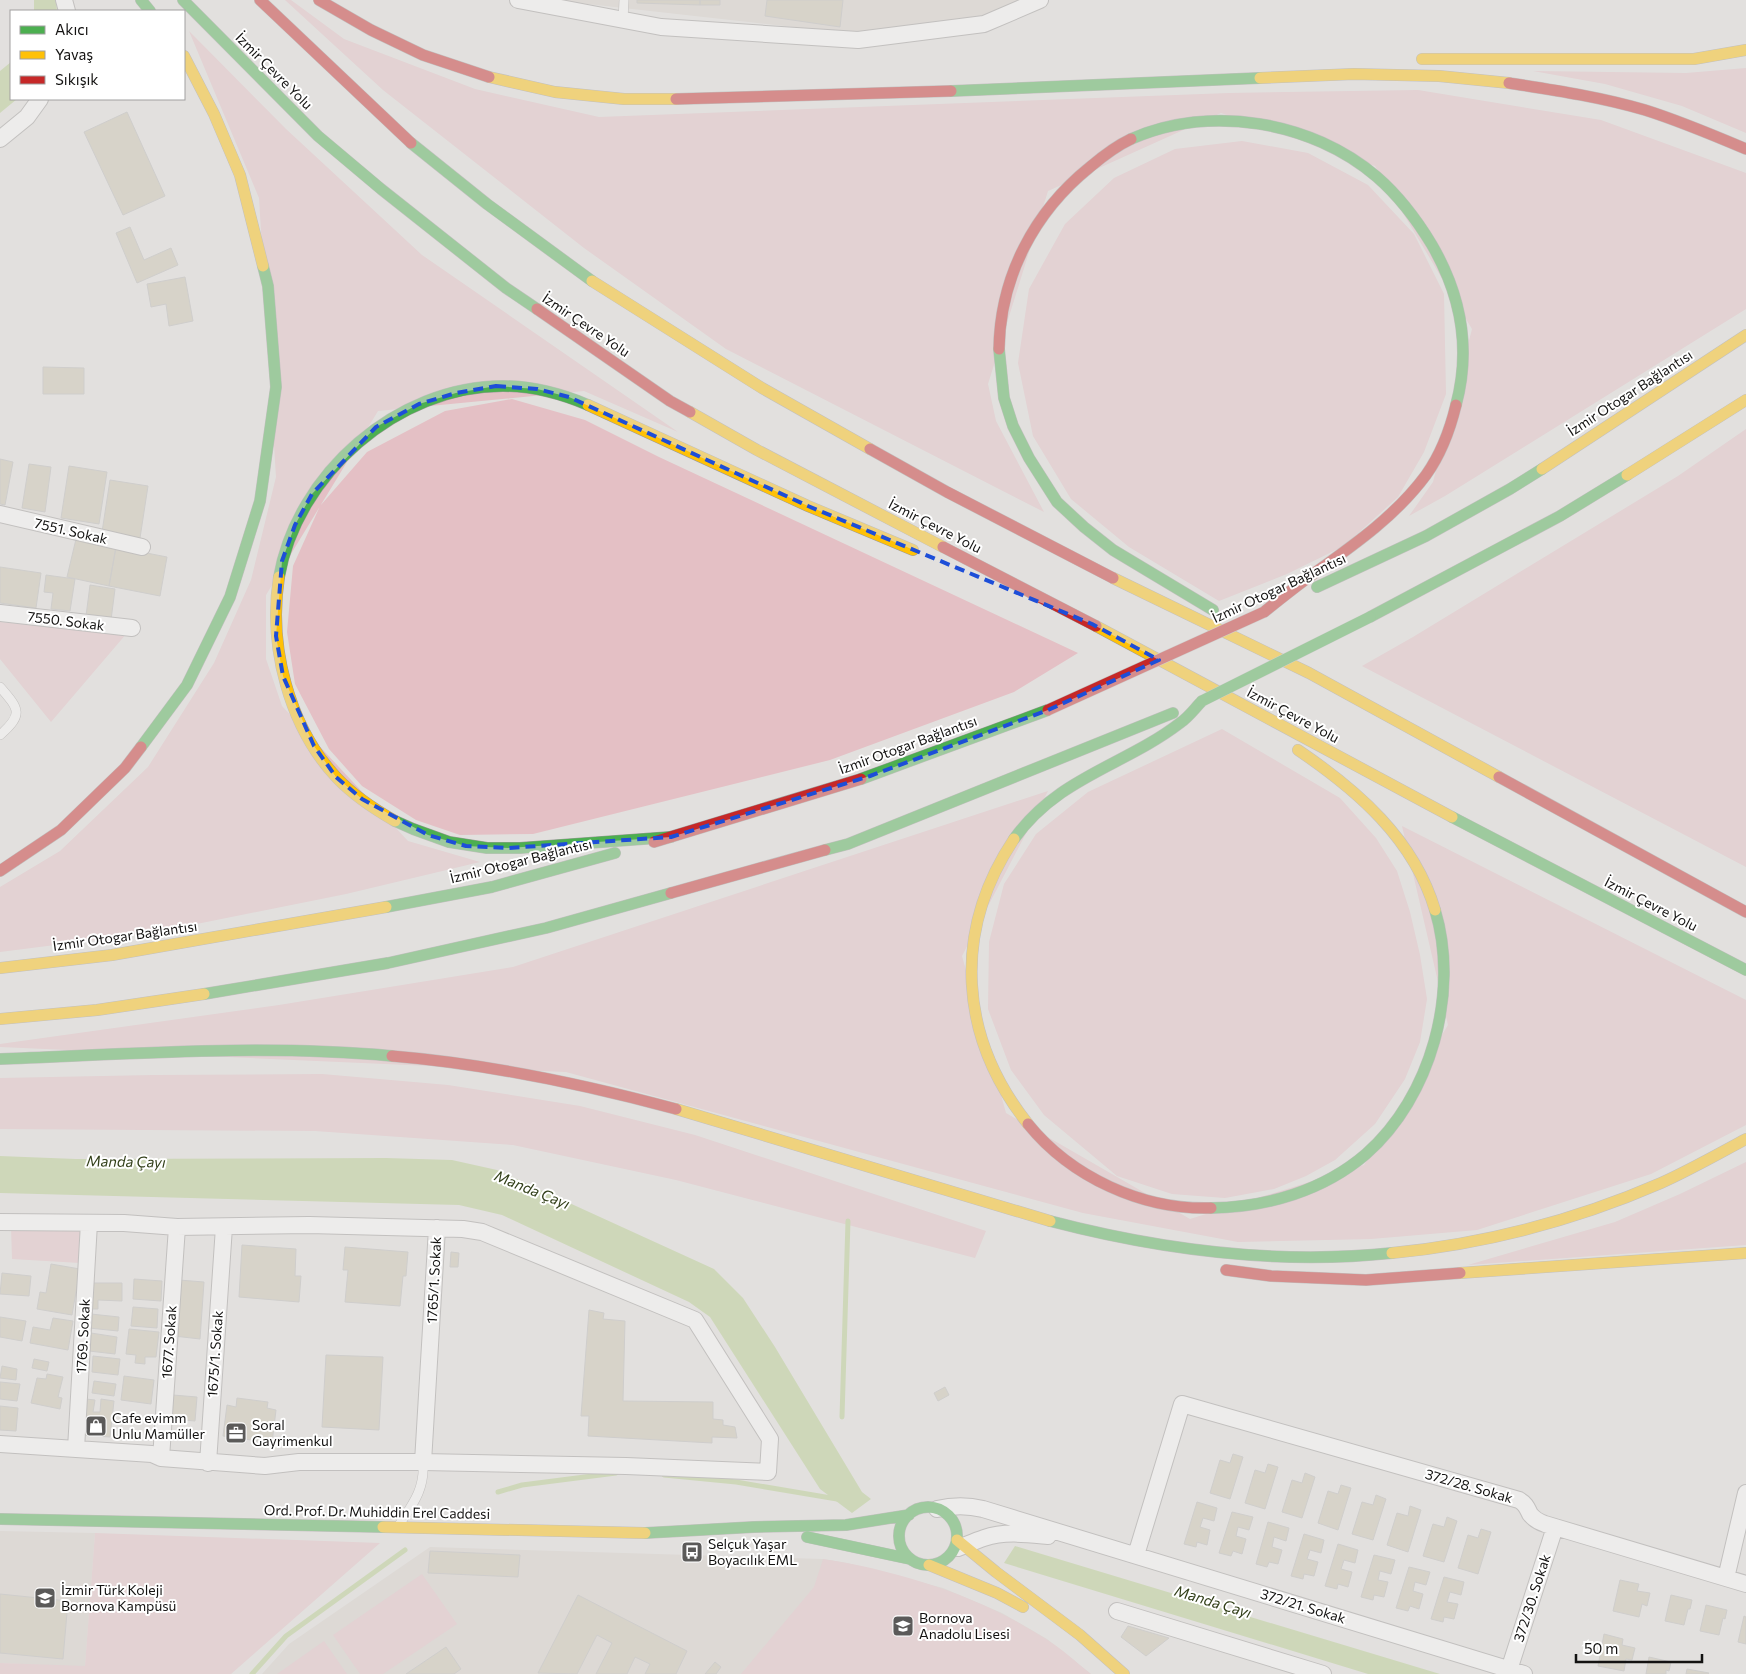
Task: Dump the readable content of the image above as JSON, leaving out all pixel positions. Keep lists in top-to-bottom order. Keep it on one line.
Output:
{"streets":{"main road":["İzmir Çevre Yolu","İzmir Otogar Bağlantısı","Ord. Prof. Dr. Muhiddin Erel Caddesi"],"street":["7551. Sokak","7550. Sokak","1765/1. Sokak","1769. Sokak","1677. Sokak","1675/1. Sokak","372/28. Sokak","372/30. Sokak","372/21. Sokak"]},"crossings":[["1765/1. Sokak","1769. Sokak"],["1765/1. Sokak","1677. Sokak"],["1765/1. Sokak","1675/1. Sokak"],["372/28. Sokak","372/30. Sokak"],["372/28. Sokak","372/21. Sokak"],["Ord. Prof. Dr. Muhiddin Erel Caddesi","372/21. Sokak"],["372/30. Sokak","372/21. Sokak"]],"water":["Manda Çayı"],"places":{"shop":["Cafe evimm Unlu Mamüller"],"office":["Soral Gayrimenkul"],"bus stop":["Selçuk Yaşar Boyacılık EML"],"school or university":["İzmir Türk Koleji Bornova Kampüsü","Bornova Anadolu Lisesi"]},"legend":["Akıcı","Yavaş","Sıkışık"],"scale_bar":"50 m"}
